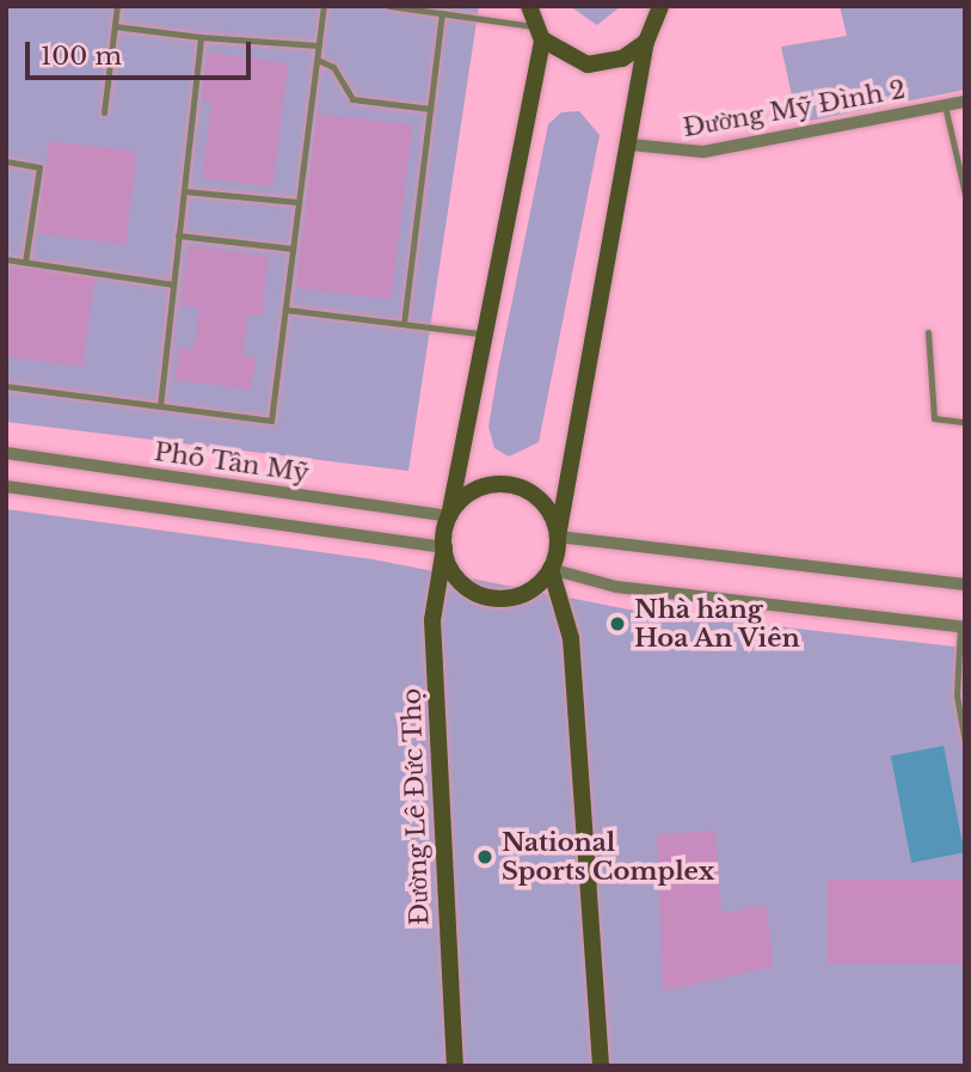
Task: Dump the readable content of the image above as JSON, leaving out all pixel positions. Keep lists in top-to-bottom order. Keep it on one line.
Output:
{"streets":{"main road":["Đường Lê Đức Thọ"],"street":["Đường Mỹ Đình 2","Phố Tân Mỹ"]},"crossings":[["Phố Tân Mỹ","Đường Lê Đức Thọ"]],"places":["Nhà hàng Hoa An Viên","National Sports Complex"],"scale_bar":"100 m"}
